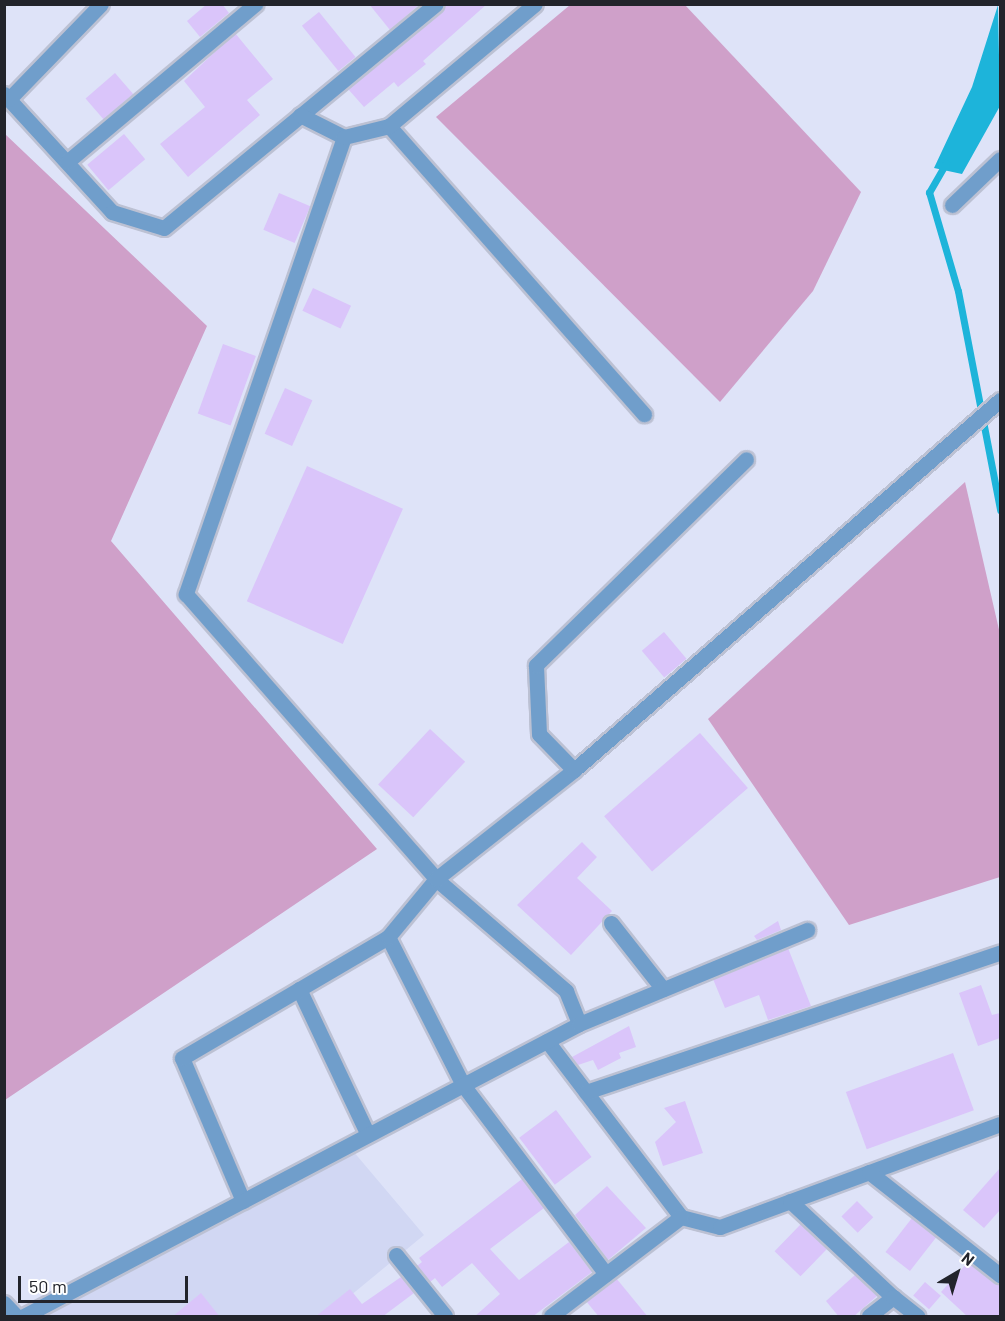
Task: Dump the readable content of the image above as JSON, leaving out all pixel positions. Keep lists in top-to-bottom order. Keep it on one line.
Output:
{"scale_bar":"50 m","north":"top right"}
